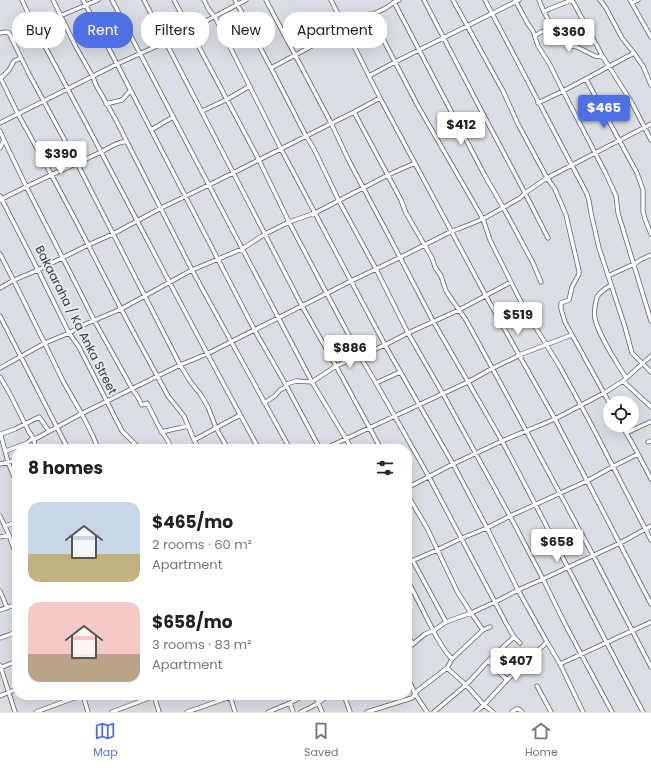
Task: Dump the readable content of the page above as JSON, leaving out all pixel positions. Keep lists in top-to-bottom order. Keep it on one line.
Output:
{"streets":{"street":["Bakaaraha / Ka Anka Street"]},"page":{"chip":["Buy","Rent","Filters","New","Apartment"],"price":["$360","$465","$412","$390","$519","$886","$658","$407"],"heading":"8 homes","list":[{"name":"$465/mo","note":"2 rooms · 60 m² · Apartment"},{"name":"$658/mo","note":"3 rooms · 83 m² · Apartment"}],"tabs":["Map","Saved","Home"]}}
